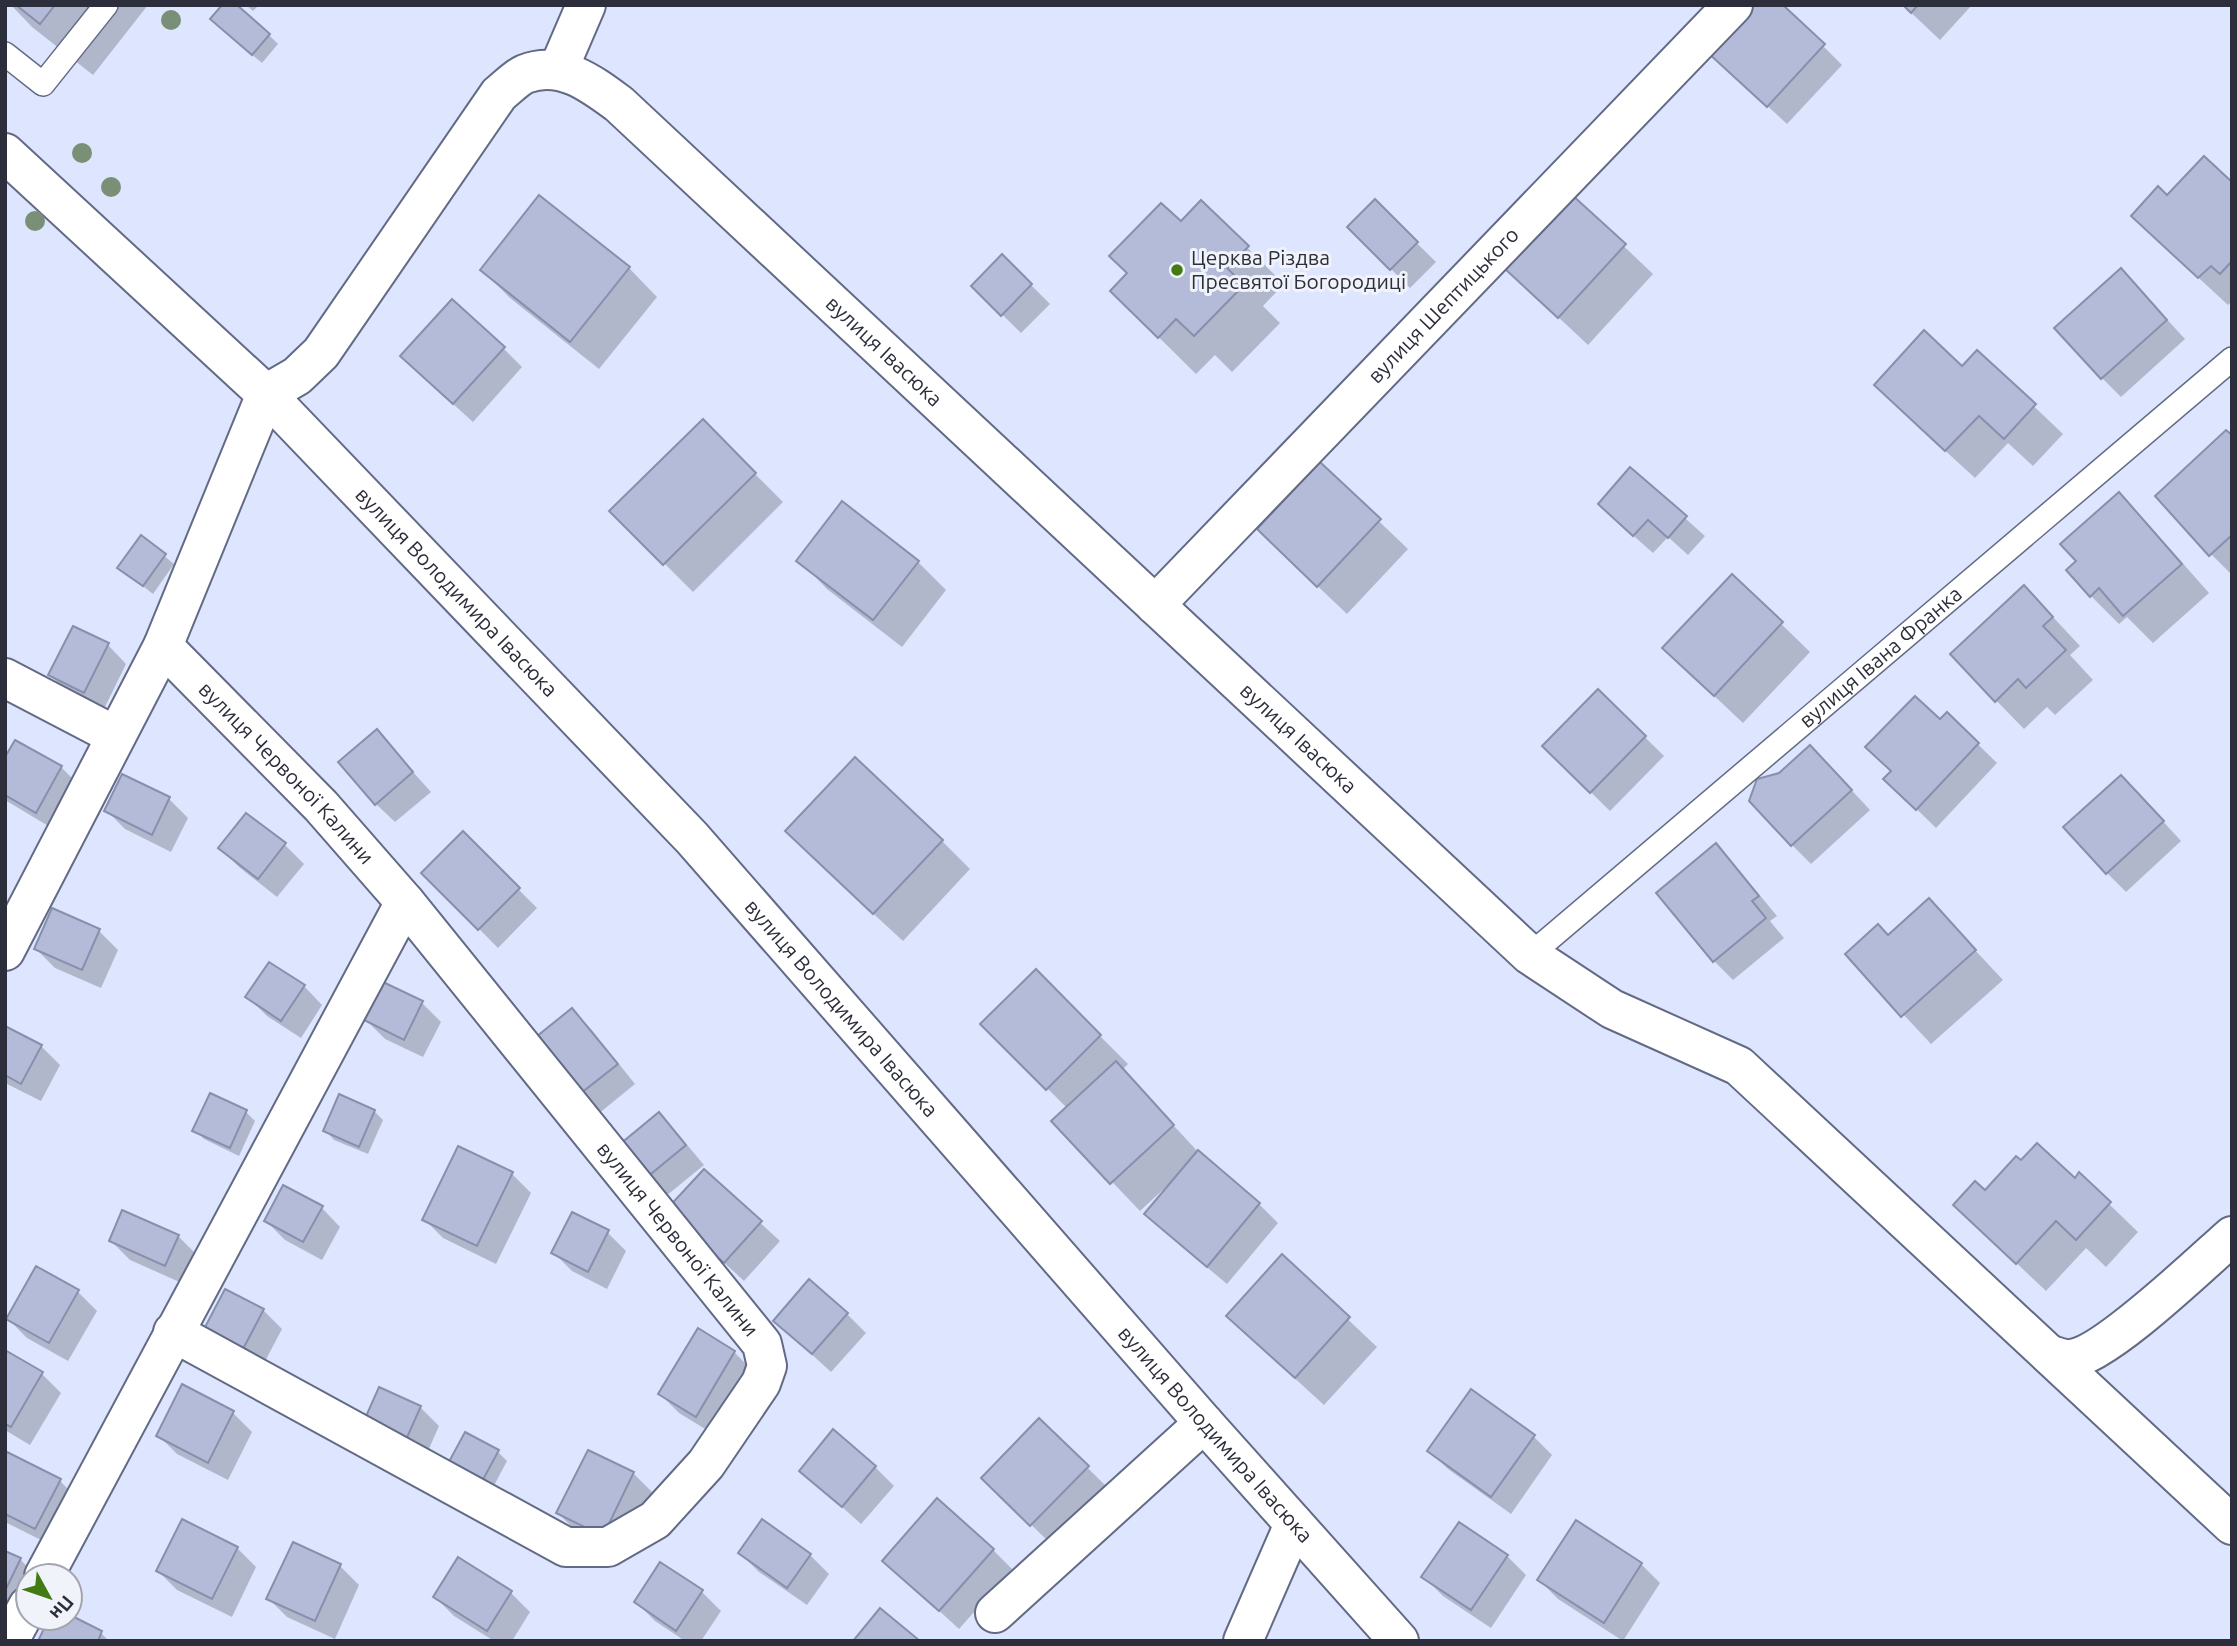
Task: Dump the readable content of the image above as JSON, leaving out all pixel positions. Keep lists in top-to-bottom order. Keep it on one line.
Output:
{"streets":{"street":["вулиця Шептицького","вулиця Івасюка","вулиця Володимира Івасюка","вулиця Червоної Калини"],"lane":["вулиця Івана Франка"]},"crossings":[["вулиця Шептицького","вулиця Івасюка"],["вулиця Івасюка","вулиця Івана Франка"]],"places":["Церква Різдва Пресвятої Богородиці"],"north":"bottom right"}
